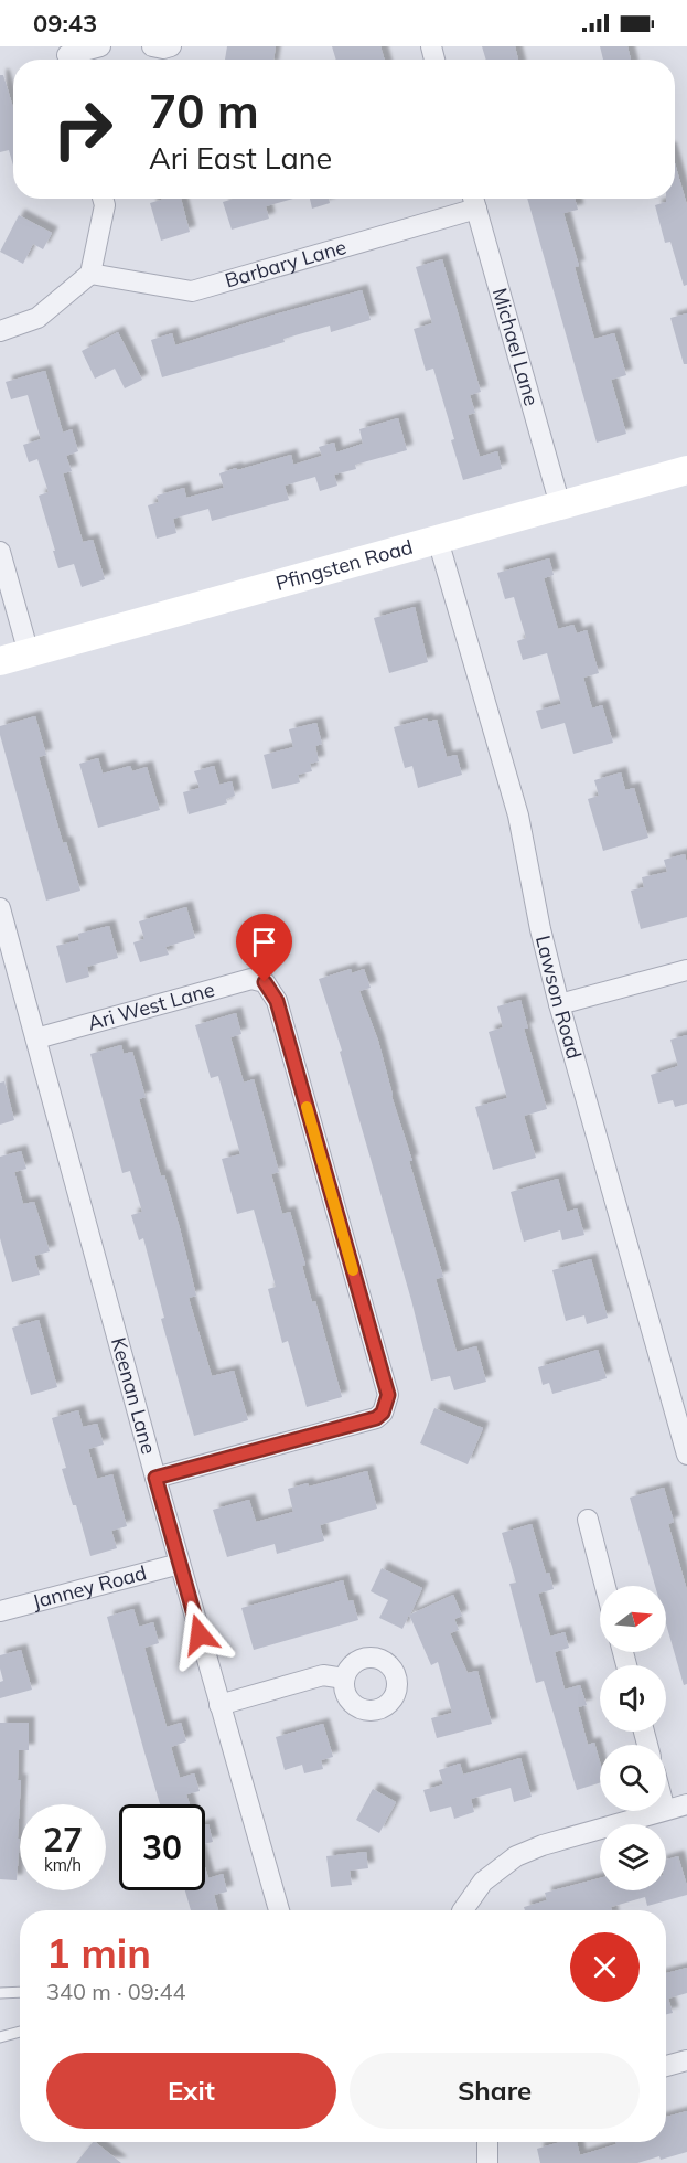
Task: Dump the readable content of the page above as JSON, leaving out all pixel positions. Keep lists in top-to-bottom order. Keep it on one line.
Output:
{"streets":{"main road":["Pfingsten Road"],"street":["Barbary Lane","Michael Lane","Lawson Road","Ari West Lane","Keenan Lane","Janney Road"]},"crossings":[["Barbary Lane","Michael Lane"],["Michael Lane","Pfingsten Road"],["Pfingsten Road","Lawson Road"],["Ari West Lane","Keenan Lane"],["Keenan Lane","Janney Road"]],"north":"right","page":{"status":"09:43","turn":["70 m","Ari East Lane"],"speed":"27 km/h","limit":"30","heading":["1 min","340 m · 09:44"],"buttons":["Exit","Share"]}}
